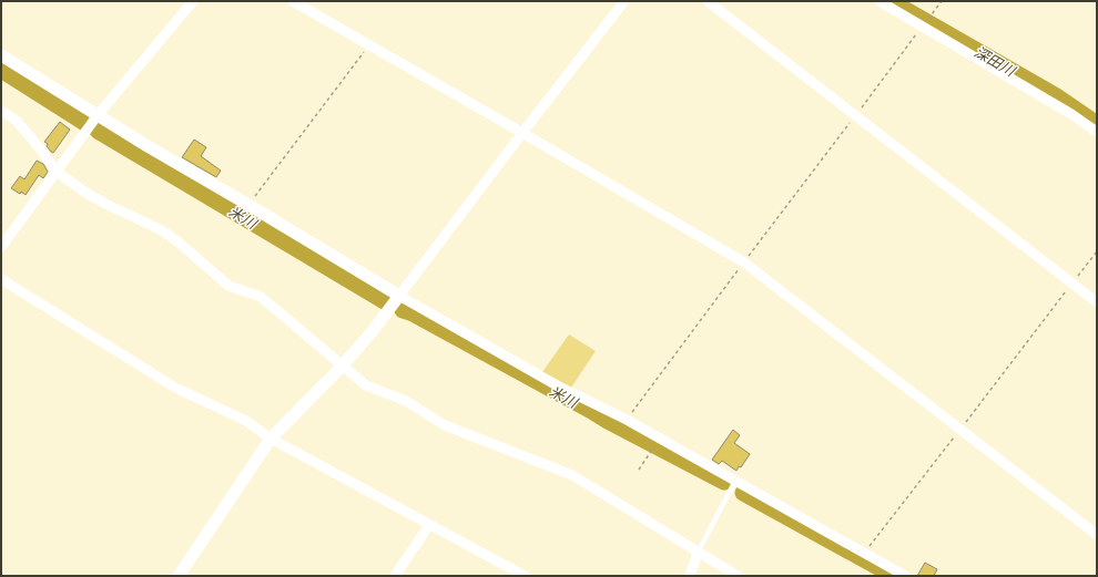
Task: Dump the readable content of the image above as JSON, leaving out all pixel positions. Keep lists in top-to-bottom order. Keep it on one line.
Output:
{"water":["深田川","米川"]}
